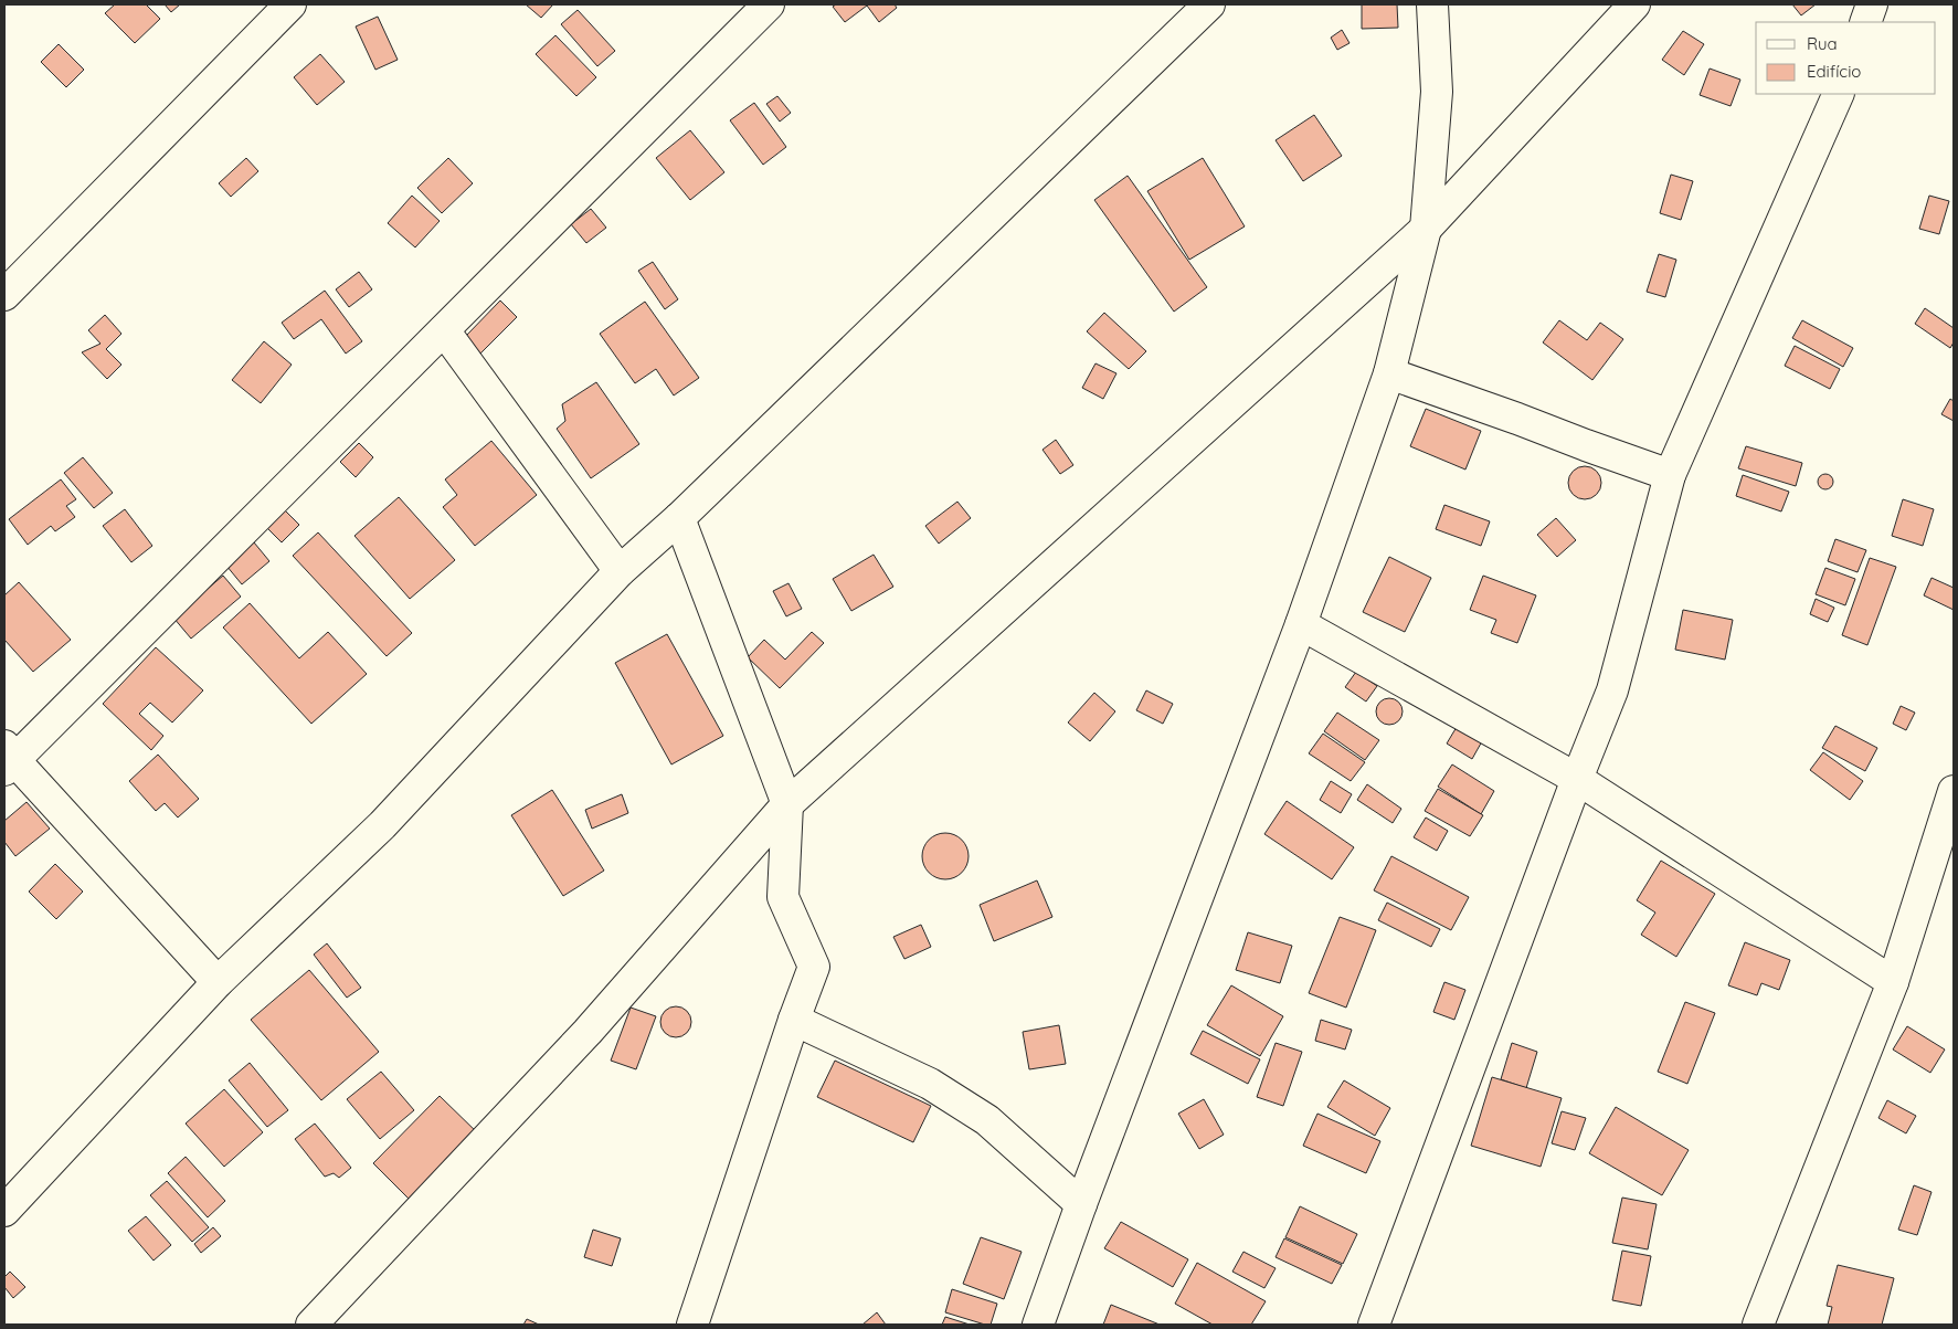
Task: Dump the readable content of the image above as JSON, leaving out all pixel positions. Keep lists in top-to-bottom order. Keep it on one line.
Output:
{"legend":["Rua","Edifício"]}
